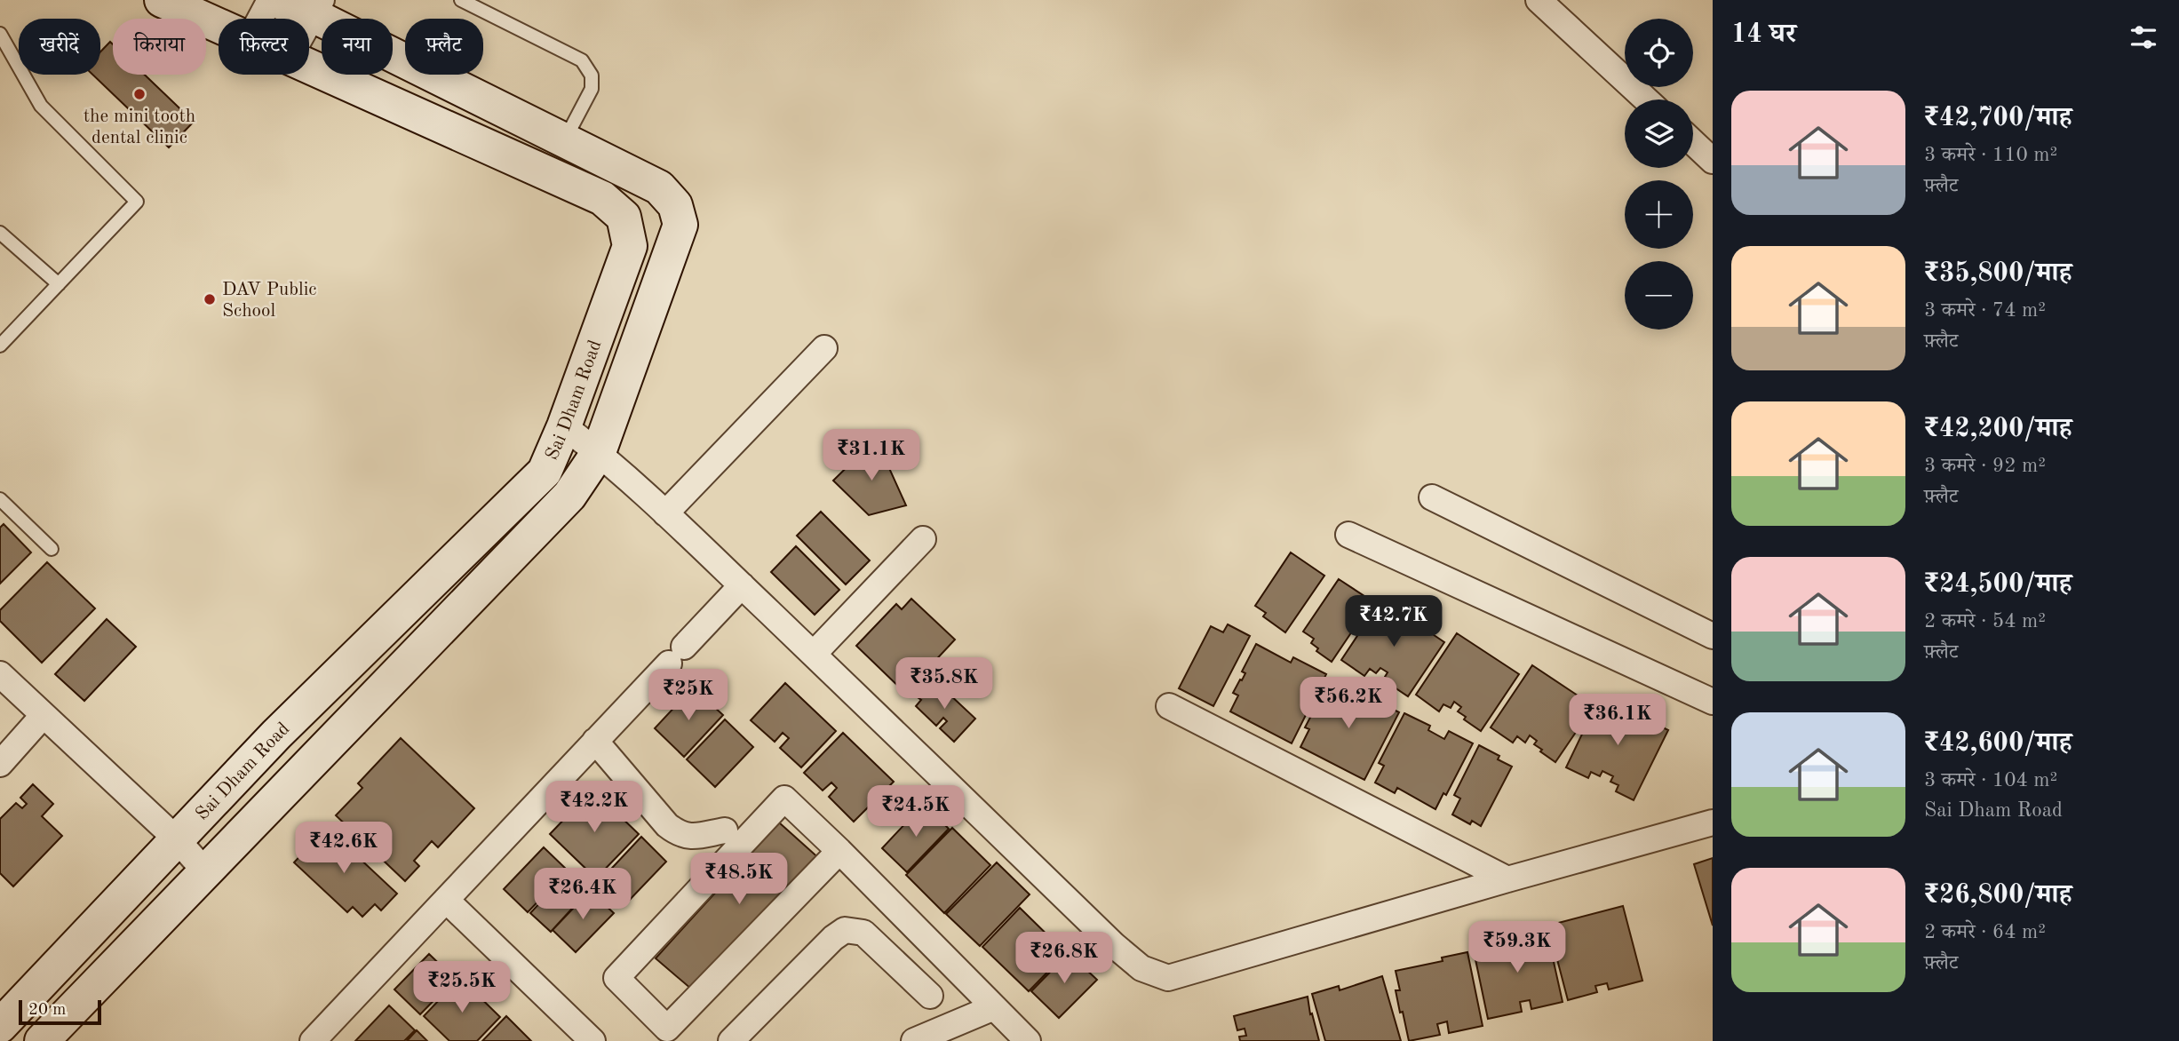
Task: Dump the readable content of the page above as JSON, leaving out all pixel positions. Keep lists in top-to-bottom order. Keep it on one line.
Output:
{"streets":{"street":["Sai Dham Road"]},"places":["the mini tooth dental clinic","DAV Public School"],"scale_bar":"20 m","page":{"heading":"14 घर","map_buttons":["+","−"],"chip":["खरीदें","किराया","फ़िल्टर","नया","फ़्लैट"],"list":[{"name":"₹42,700/माह","note":"3 कमरे · 110 m² · फ़्लैट"},{"name":"₹35,800/माह","note":"3 कमरे · 74 m² · फ़्लैट"},{"name":"₹42,200/माह","note":"3 कमरे · 92 m² · फ़्लैट"},{"name":"₹24,500/माह","note":"2 कमरे · 54 m² · फ़्लैट"},{"name":"₹42,600/माह","note":"3 कमरे · 104 m² · Sai Dham Road"},{"name":"₹26,800/माह","note":"2 कमरे · 64 m² · फ़्लैट"}],"price":["₹31.1K","₹42.7K","₹35.8K","₹25K","₹56.2K","₹36.1K","₹42.2K","₹24.5K","₹42.6K","₹48.5K","₹26.4K","₹59.3K","₹26.8K","₹25.5K"],"scale":"20 m"}}
